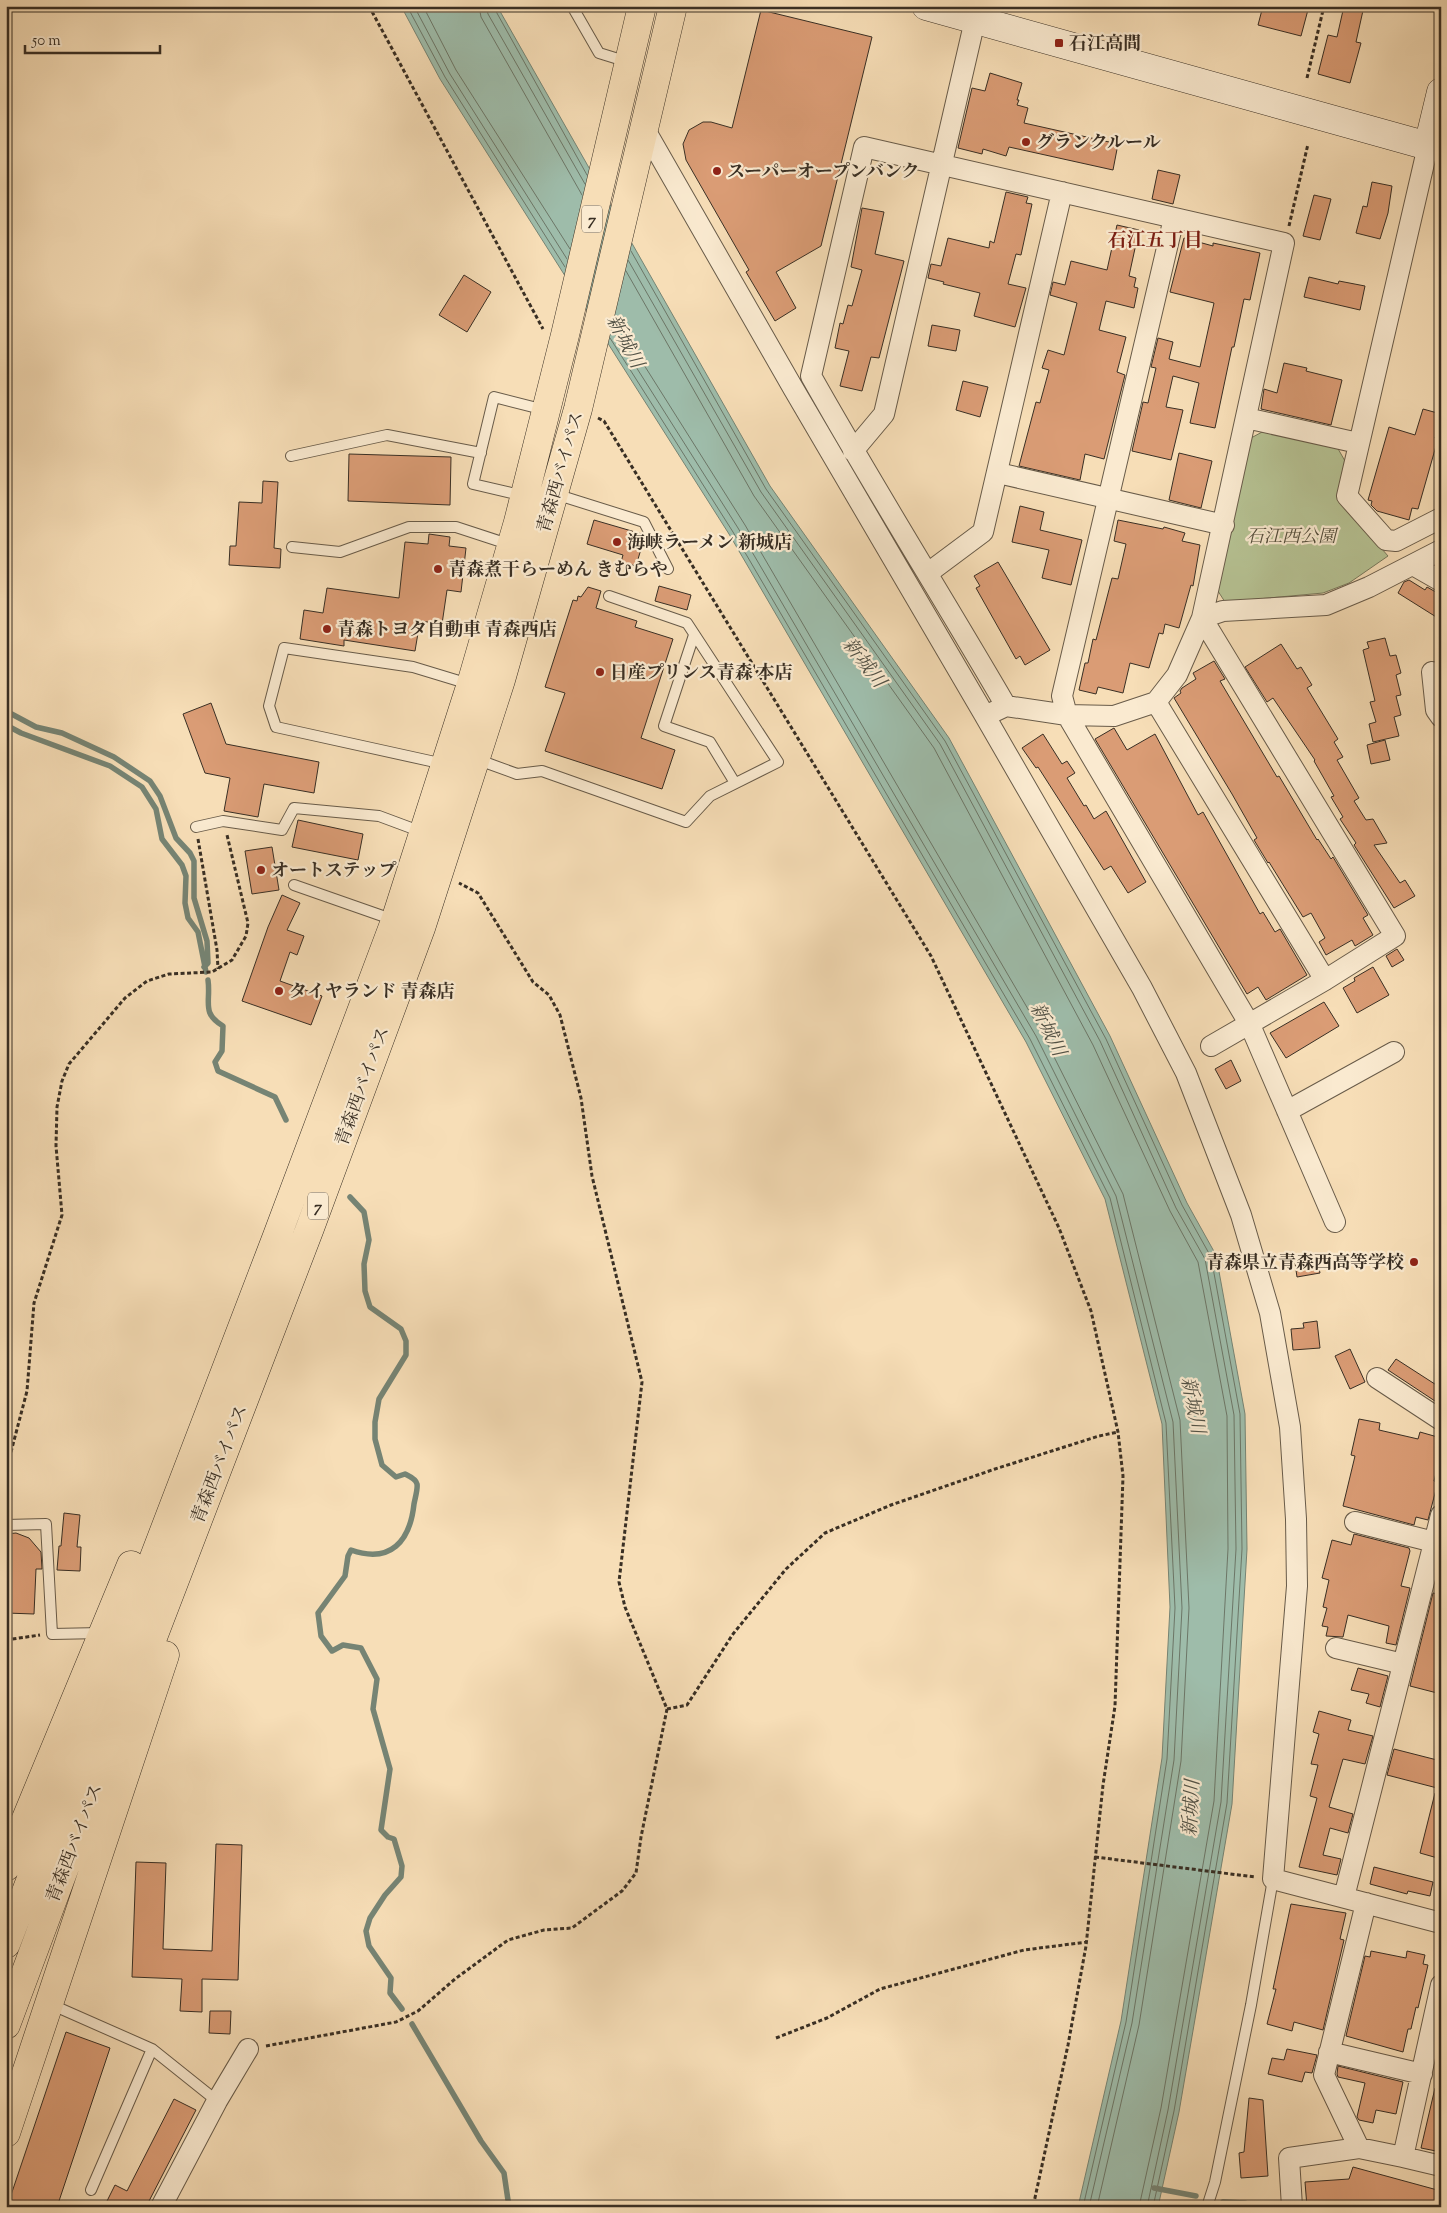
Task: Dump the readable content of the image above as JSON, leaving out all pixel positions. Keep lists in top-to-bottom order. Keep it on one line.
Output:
{"streets":{"highway":["7","青森西バイパス"]},"districts":["石江五丁目"],"water":["新城川"],"parks":["石江西公園"],"places":{"transit":["石江高間"],"other":["グランクルール","スーパーオープンバンク","海峡ラーメン 新城店","青森煮干らーめん きむらや","青森トヨタ自動車 青森西店","日産プリンス青森 本店","オートステップ","タイヤランド 青森店","青森県立青森西高等学校"]},"scale_bar":"50 m"}
